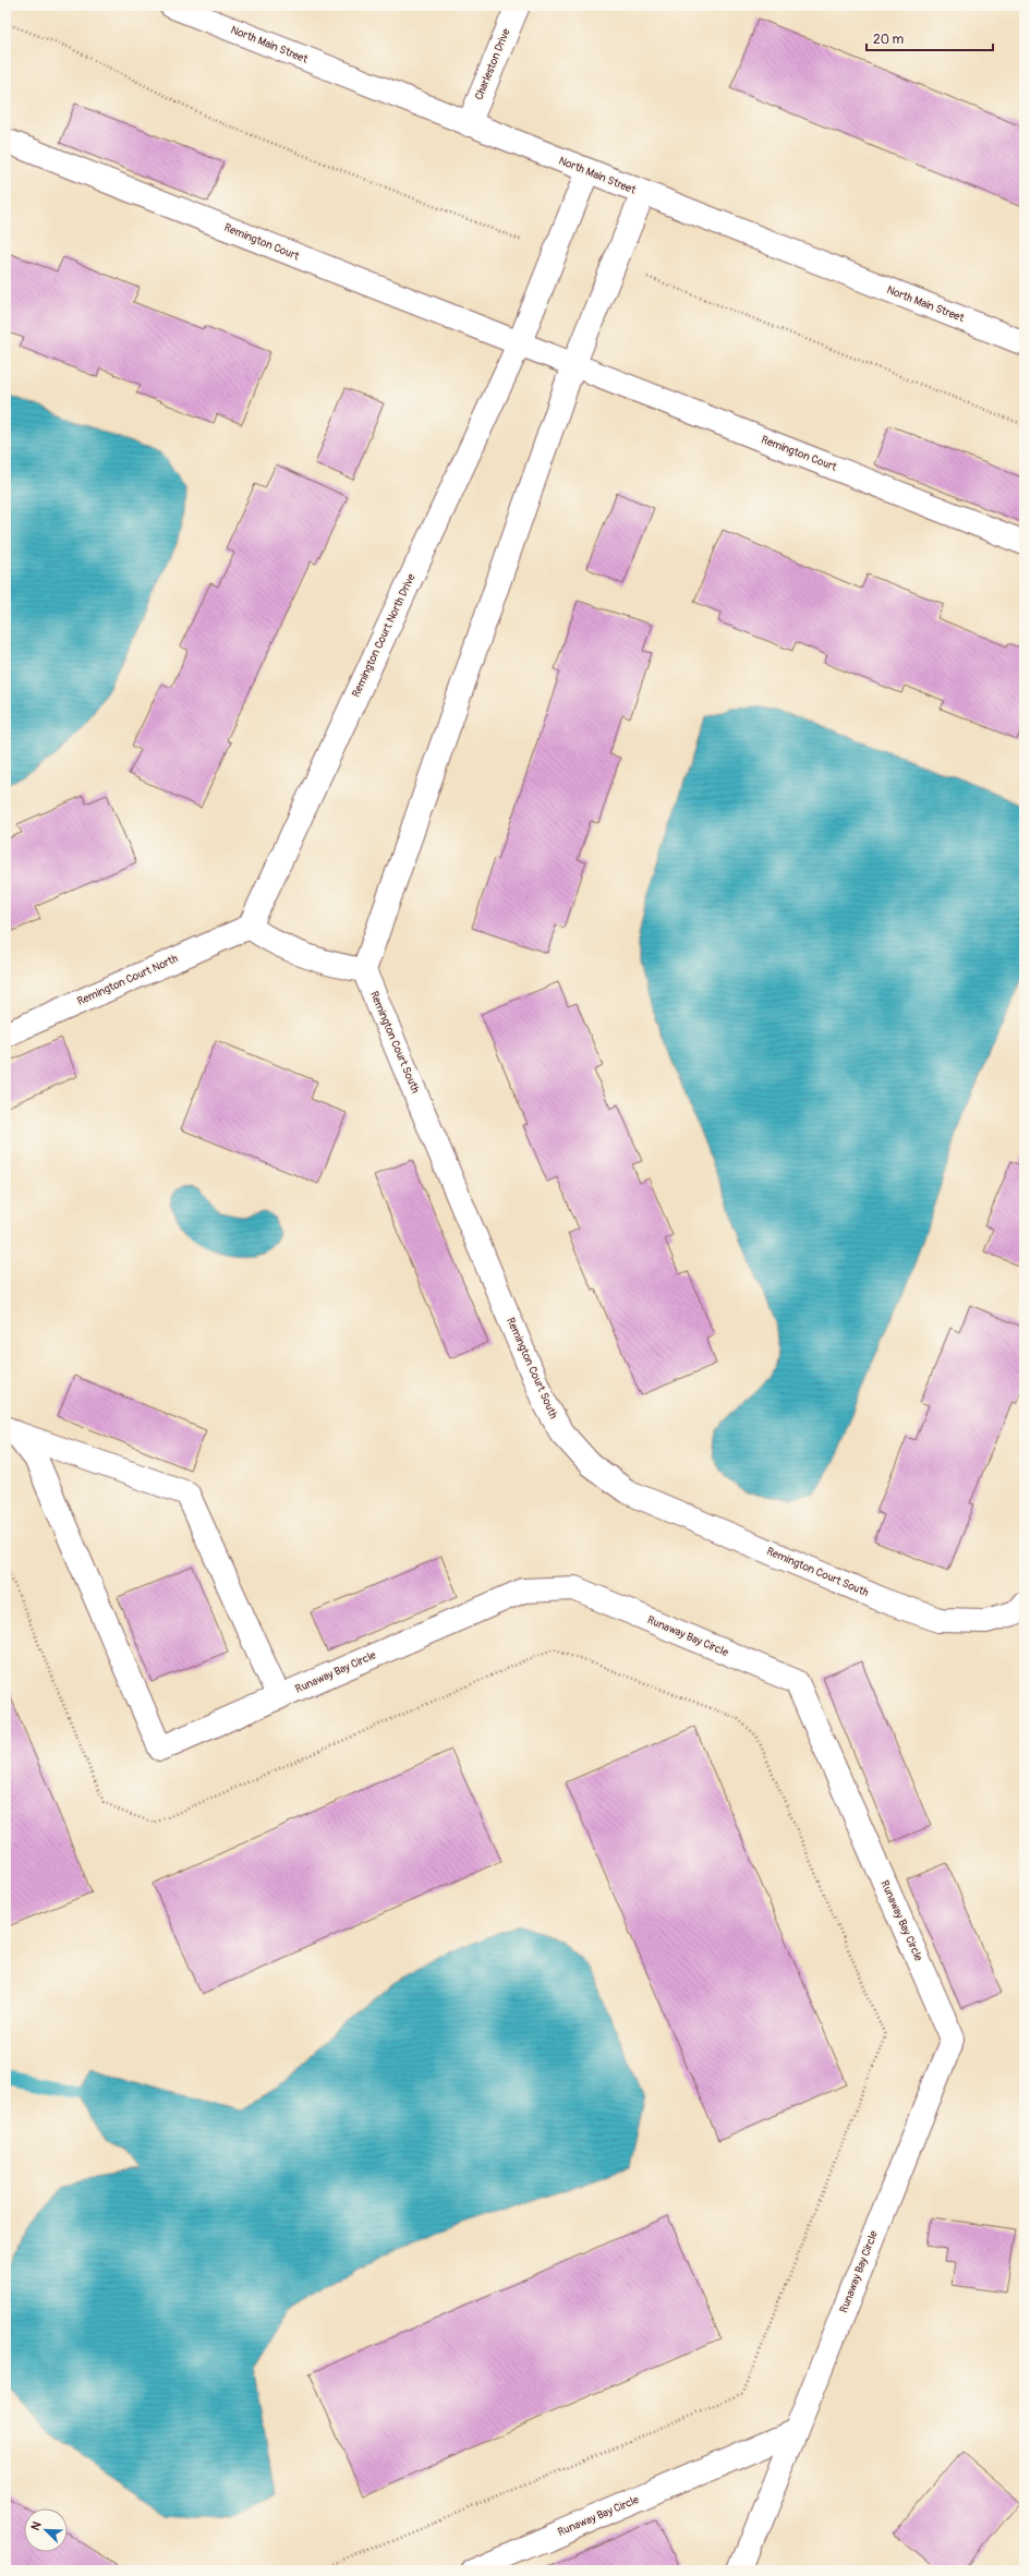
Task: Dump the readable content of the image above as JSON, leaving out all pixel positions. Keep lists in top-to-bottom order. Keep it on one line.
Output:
{"streets":{"street":["North Main Street","Charleston Drive","Remington Court","Remington Court North Drive","Remington Court North","Remington Court South","Runaway Bay Circle"]},"crossings":[["North Main Street","Charleston Drive"],["Remington Court","Remington Court North Drive"],["Remington Court North Drive","Remington Court North"]],"scale_bar":"20 m","north":"top left"}
